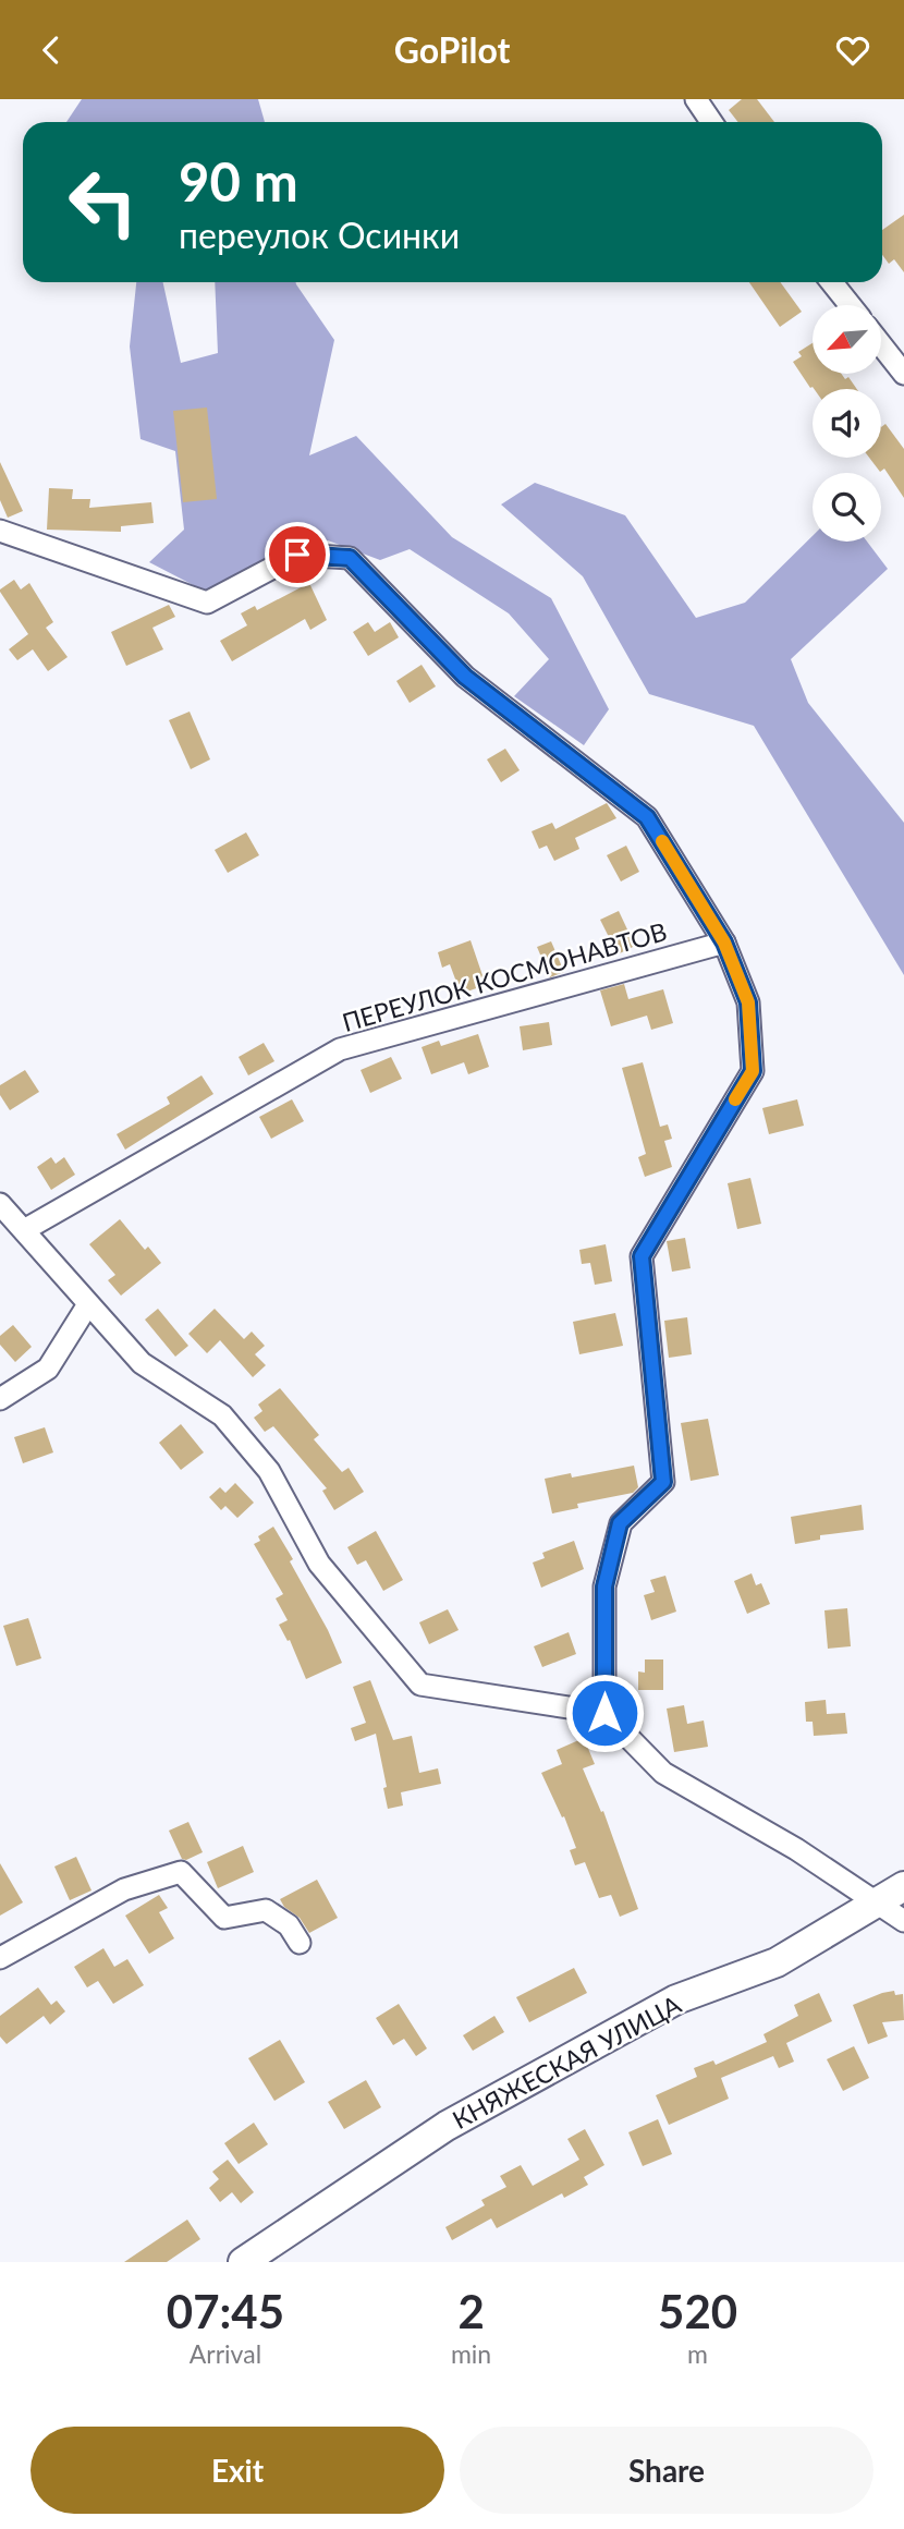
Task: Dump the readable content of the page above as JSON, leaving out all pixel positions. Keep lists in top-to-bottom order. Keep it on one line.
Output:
{"streets":{"street":["ПЕРЕУЛОК КОСМОНАВТОВ","КНЯЖЕСКАЯ УЛИЦА"]},"north":"bottom left","page":{"header":"GoPilot","turn":["90 m","переулок Осинки"],"eta":["07:45","Arrival","2","min","520","m"],"buttons":["Exit","Share"]}}
